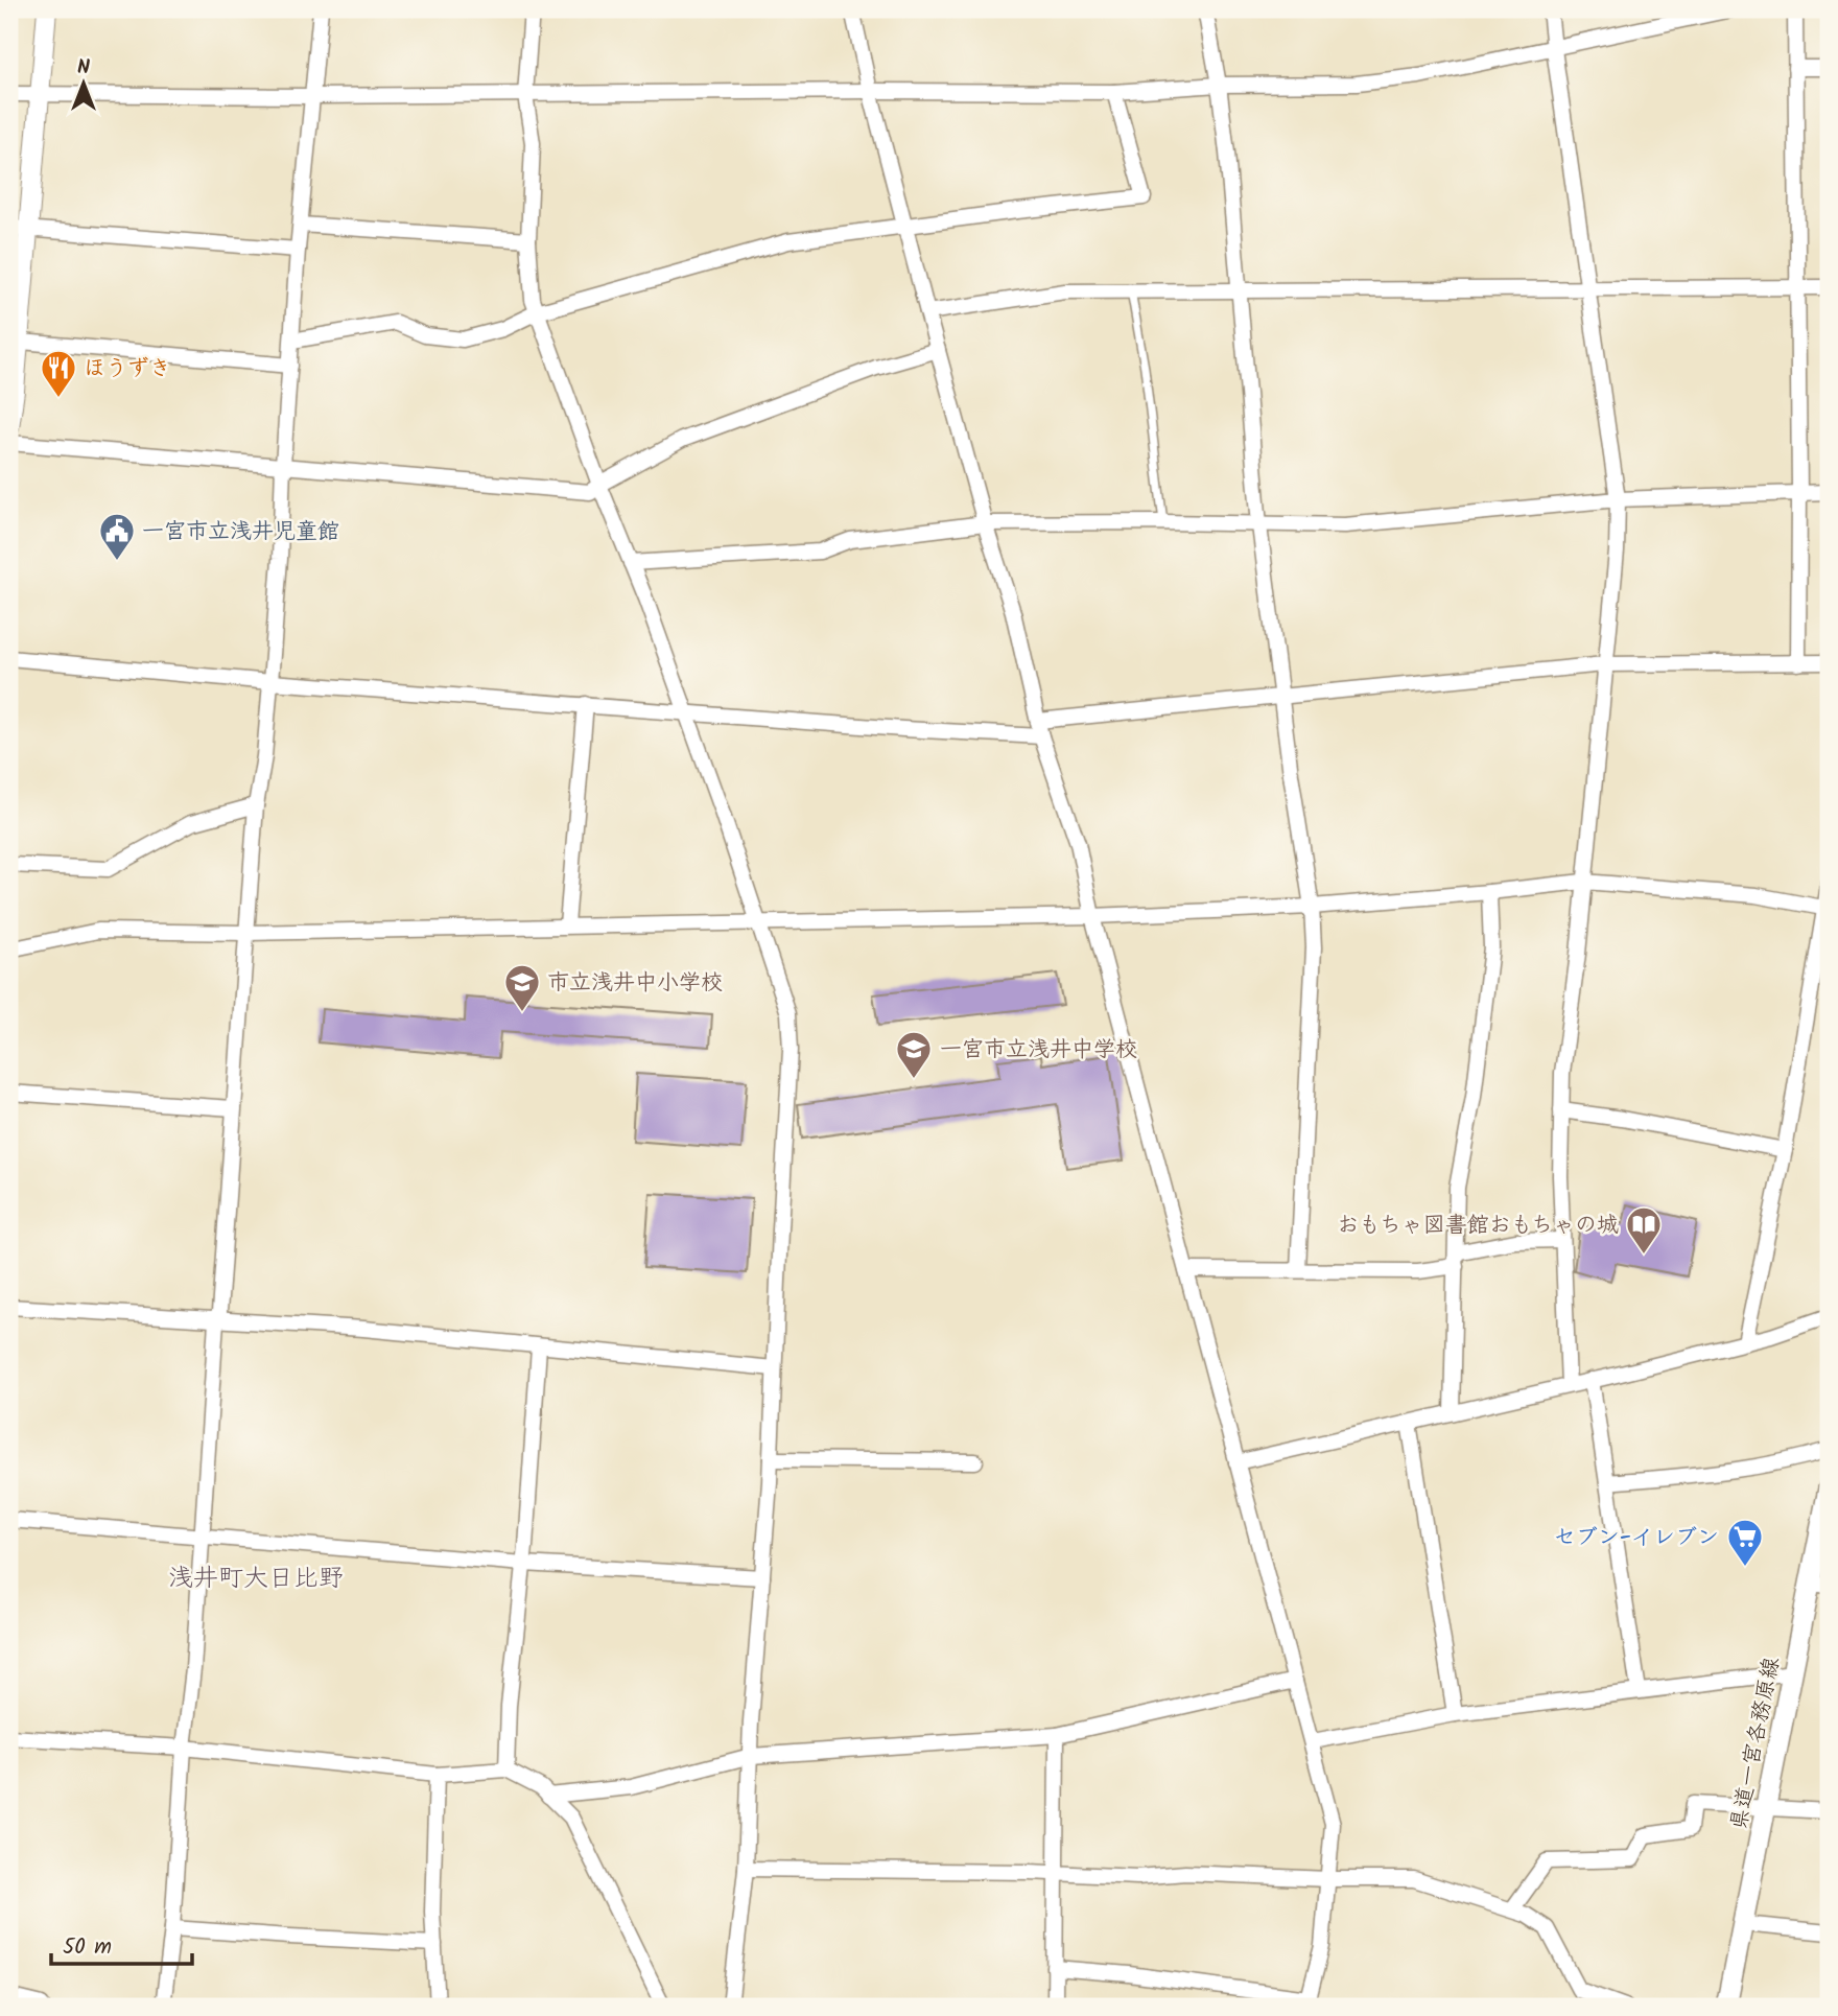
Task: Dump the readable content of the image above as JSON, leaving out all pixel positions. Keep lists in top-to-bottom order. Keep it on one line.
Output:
{"streets":{"main road":["県道一宮各務原線"]},"districts":["浅井町大日比野"],"places":{"restaurant":["ほうずき"],"public building":["一宮市立浅井児童館"],"school or university":["市立浅井中小学校","一宮市立浅井中学校"],"library":["おもちゃ図書館おもちゃの城"],"supermarket":["セブン-イレブン"]},"scale_bar":"50 m","north":"top"}
